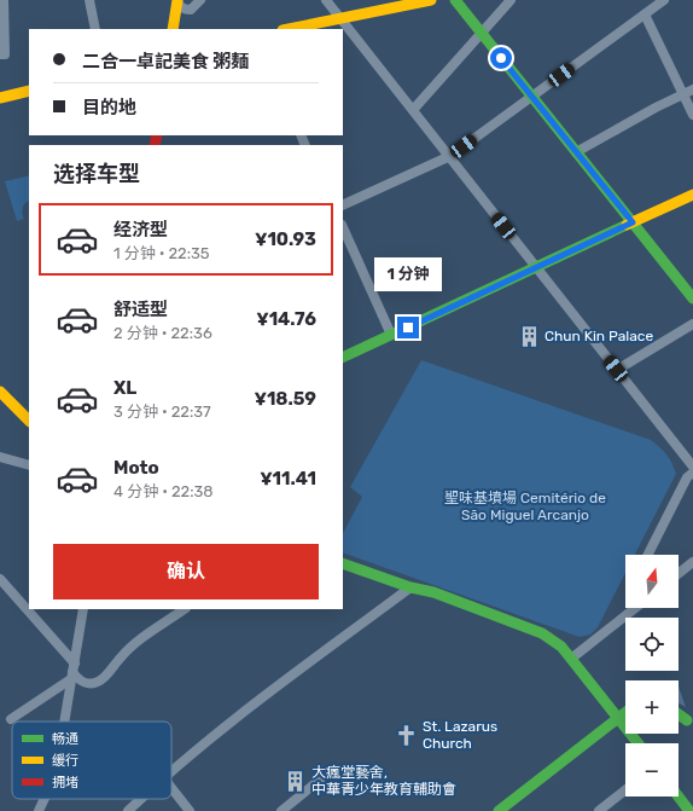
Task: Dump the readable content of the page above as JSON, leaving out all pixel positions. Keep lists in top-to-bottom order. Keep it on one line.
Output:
{"parks":["聖味基墳場 Cemitério de São Miguel Arcanjo"],"places":{"building":["Chun Kin Palace","大瘋堂藝舍, 中華青少年教育輔助會"],"church":["St. Lazarus Church"]},"legend":["畅通","缓行","拥堵"],"north":"top","page":{"banner":["二合一卓記美食 粥麺","目的地"],"heading":"选择车型","list":[{"name":"经济型","note":"1 分钟 · 22:35","value":"¥10.93"},{"name":"舒适型","note":"2 分钟 · 22:36","value":"¥14.76"},{"name":"XL","note":"3 分钟 · 22:37","value":"¥18.59"},{"name":"Moto","note":"4 分钟 · 22:38","value":"¥11.41"}],"bubble":"1 分钟","buttons":"确认","map_buttons":["+","−"]}}
